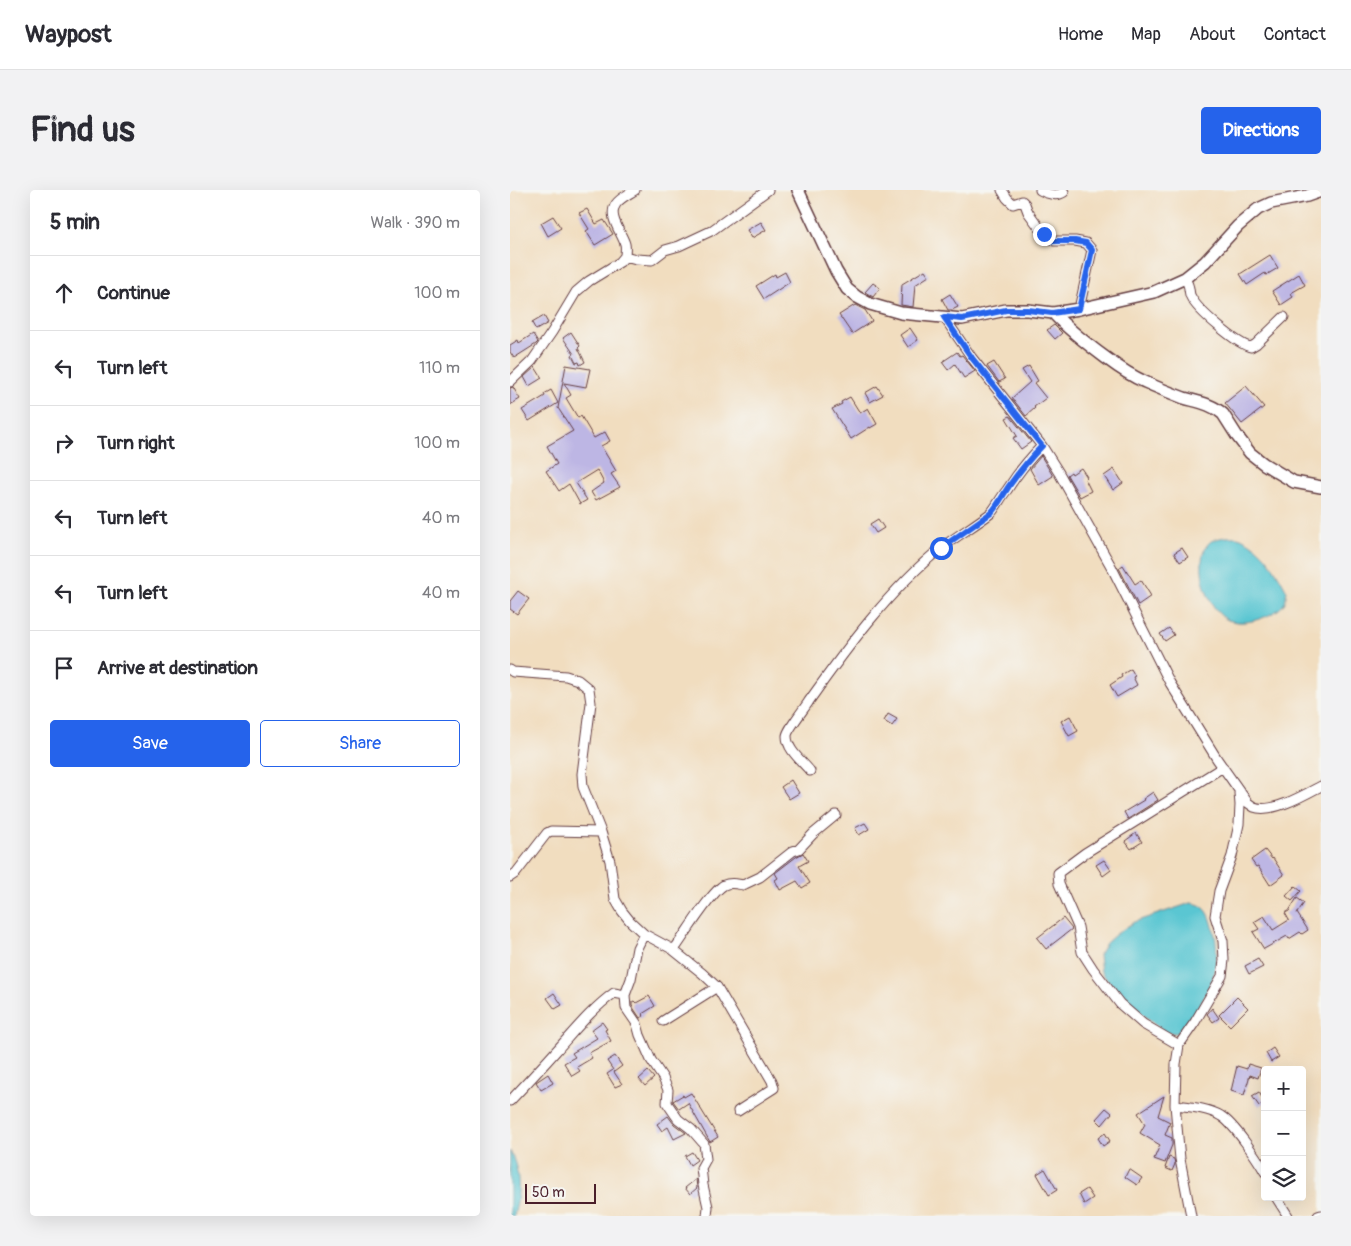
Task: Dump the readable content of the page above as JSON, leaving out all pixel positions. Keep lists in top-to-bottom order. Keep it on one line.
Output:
{"scale_bar":"50 m","page":{"header":"Waypost","nav":["Home","Map","About","Contact"],"buttons":["Directions",["Save","Share"]],"title":"Find us","heading":["5 min","Walk · 390 m"],"list":[["Continue","100 m"],["Turn left","110 m"],["Turn right","100 m"],["Turn left","40 m"],["Turn left","40 m"],"Arrive at destination"],"map_buttons":["+","−"],"scale":"50 m"}}
